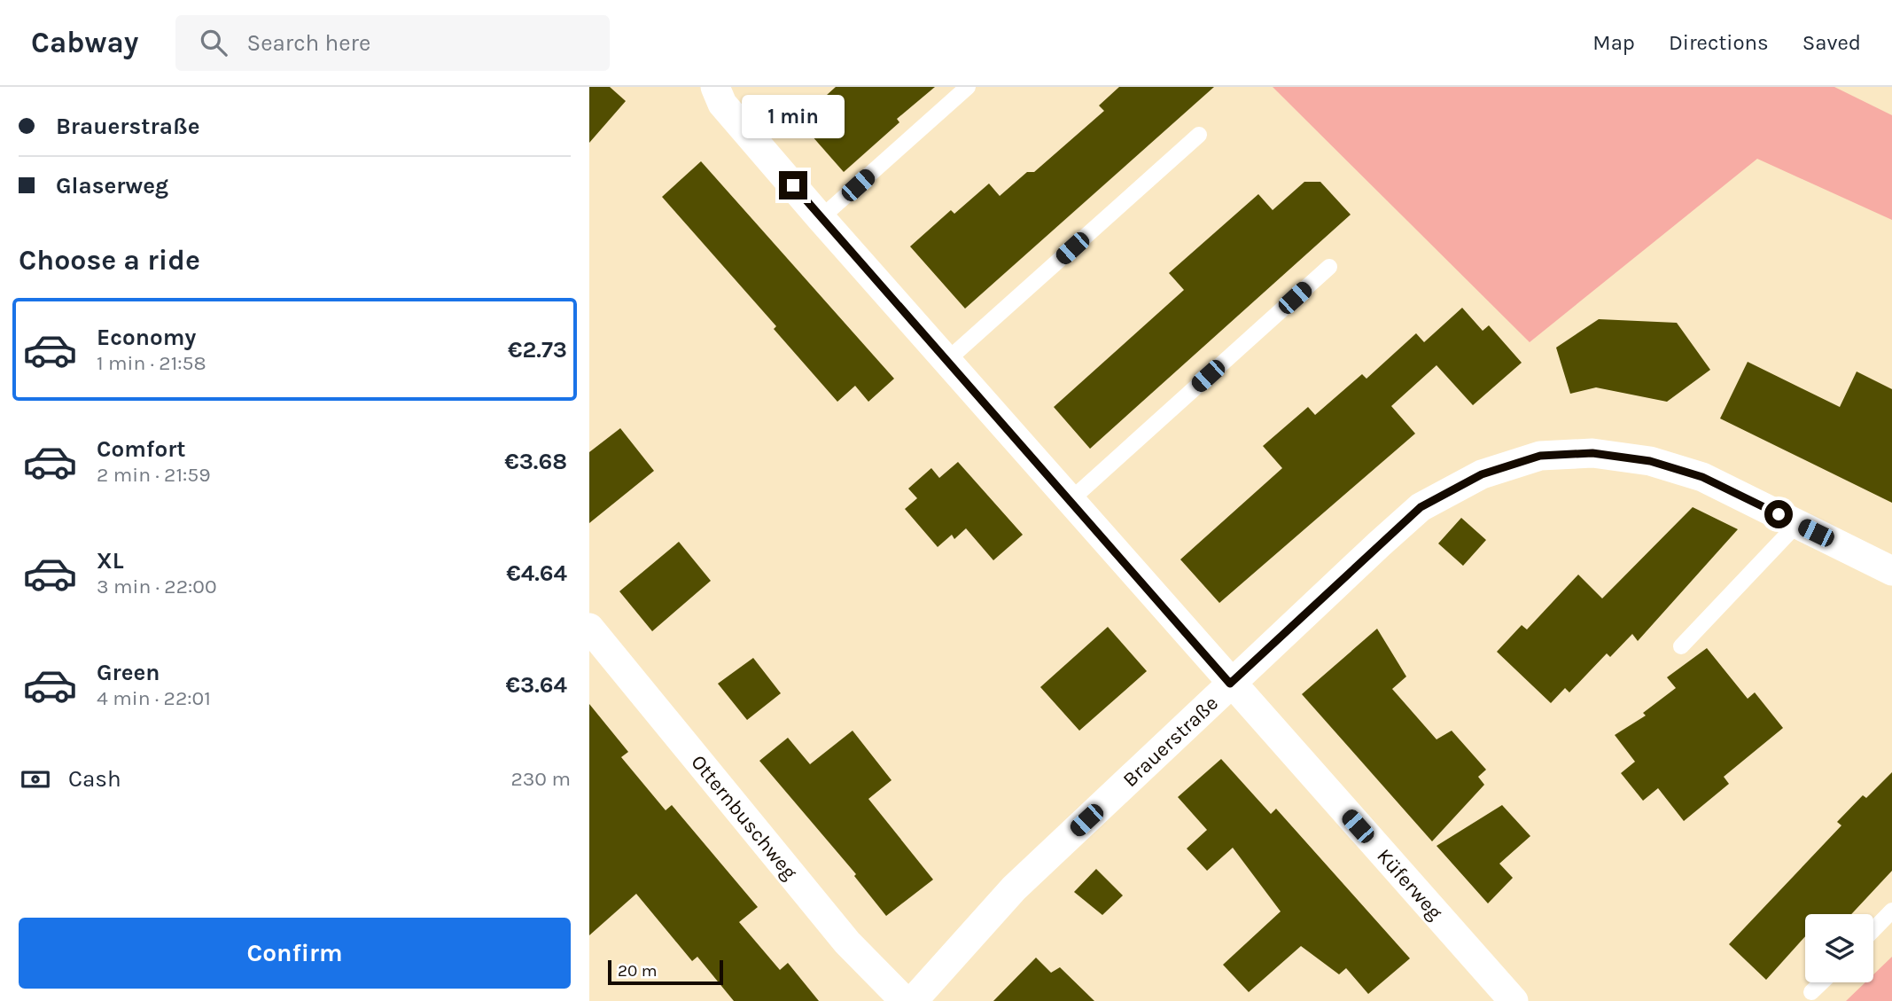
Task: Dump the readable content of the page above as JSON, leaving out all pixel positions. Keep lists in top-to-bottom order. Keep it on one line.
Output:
{"streets":{"street":["Brauerstraße","Otternbuschweg","Küferweg"]},"crossings":[["Brauerstraße","Küferweg"]],"scale_bar":"20 m","page":{"header":"Cabway","search":"Search here","nav":["Map","Directions","Saved"],"banner":["Brauerstraße","Glaserweg"],"bubble":"1 min","heading":"Choose a ride","list":[{"name":"Economy","note":"1 min · 21:58","value":"€2.73"},{"name":"Comfort","note":"2 min · 21:59","value":"€3.68"},{"name":"XL","note":"3 min · 22:00","value":"€4.64"},{"name":"Green","note":"4 min · 22:01","value":"€3.64"}],"pay":["Cash","230 m"],"buttons":"Confirm","scale":"20 m"}}
